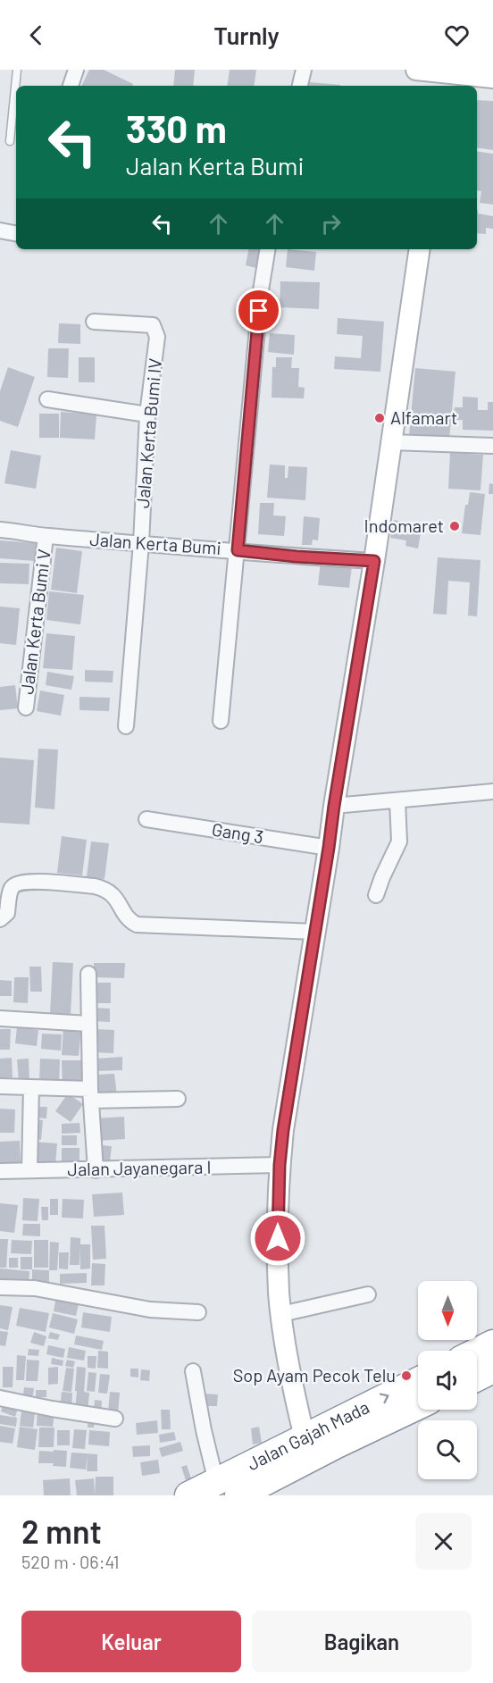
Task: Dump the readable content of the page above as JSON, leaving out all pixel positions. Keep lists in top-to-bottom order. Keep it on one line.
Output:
{"streets":{"highway":["Jalan Gajah Mada"],"street":["Jalan Kerta Bumi IV","Jalan Kerta Bumi","Jalan Kerta Bumi V","Gang 3","Jalan Jayanegara I"]},"crossings":[["Jalan Kerta Bumi IV","Jalan Kerta Bumi"],["Jalan Kerta Bumi","Jalan Kerta Bumi V"]],"places":["Alfamart","Indomaret","Sop Ayam Pecok Telu"],"north":"bottom","page":{"header":"Turnly","turn":["330 m","Jalan Kerta Bumi"],"heading":["2 mnt","520 m · 06:41"],"buttons":["Keluar","Bagikan"]}}
